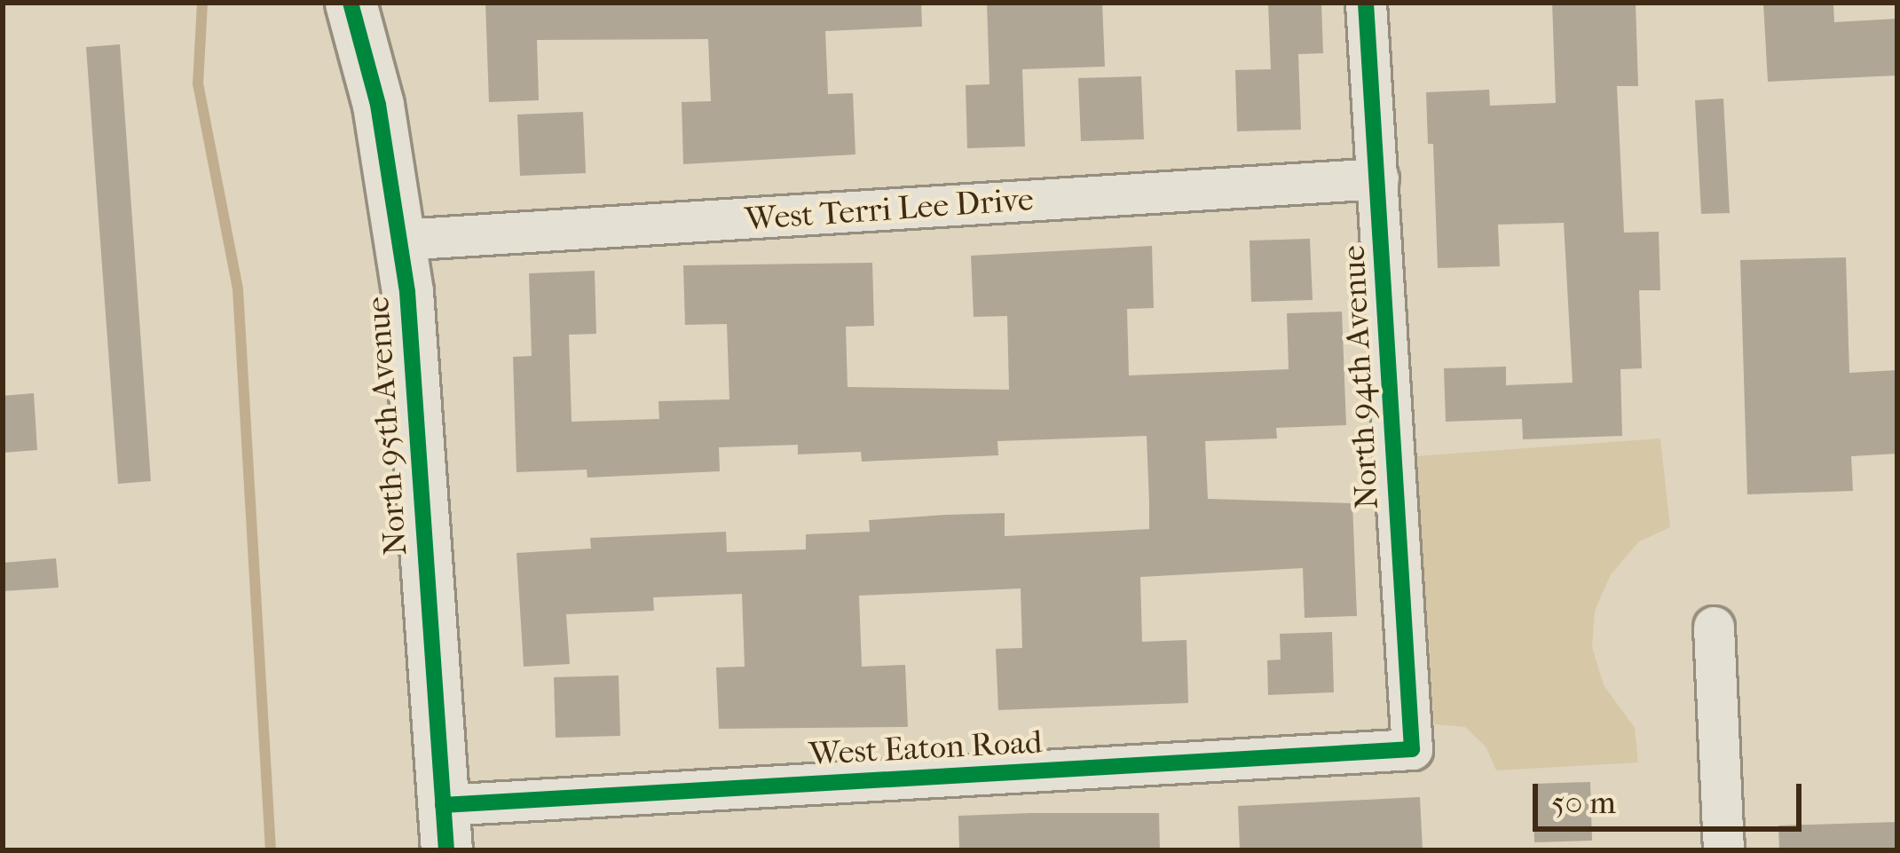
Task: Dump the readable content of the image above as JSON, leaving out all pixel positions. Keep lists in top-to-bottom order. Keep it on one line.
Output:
{"streets":{"street":["West Terri Lee Drive","North 94th Avenue","North 95th Avenue","West Eaton Road"]},"crossings":[["West Terri Lee Drive","North 94th Avenue"],["West Terri Lee Drive","North 95th Avenue"],["North 94th Avenue","West Eaton Road"],["North 95th Avenue","West Eaton Road"]],"scale_bar":"50 m"}
